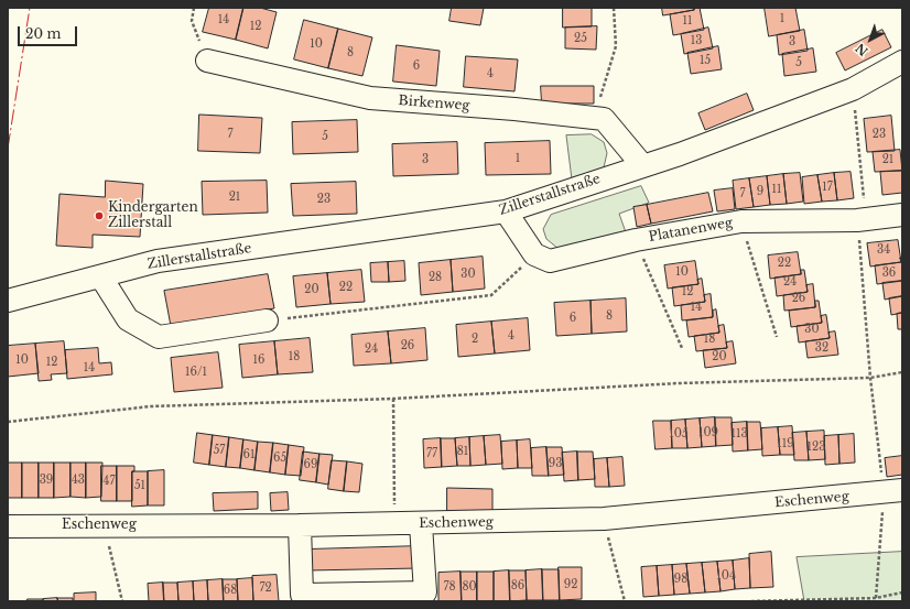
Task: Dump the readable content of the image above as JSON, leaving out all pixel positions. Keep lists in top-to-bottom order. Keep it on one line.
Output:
{"streets":{"street":["Birkenweg","Zillerstallstraße","Platanenweg","Eschenweg"]},"crossings":[["Birkenweg","Zillerstallstraße"]],"places":["Kindergarten Zillerstall"],"house_numbers":["1","14","11","12","25","13","3","10","8","15","5","6","4","7","23","5","1","3","21","17","11","9","7","21","23","34","22","10","36","30","28","24","22","20","12","26","14","8","6","30","4","2","18","26","32","24","18","20","10","16","12","14","16/1","109","105","113","119","123","57","81","77","61","65","93","69","39","43","47","51","104","98","92","86","78","80","72","68"],"scale_bar":"20 m","north":"bottom left"}
